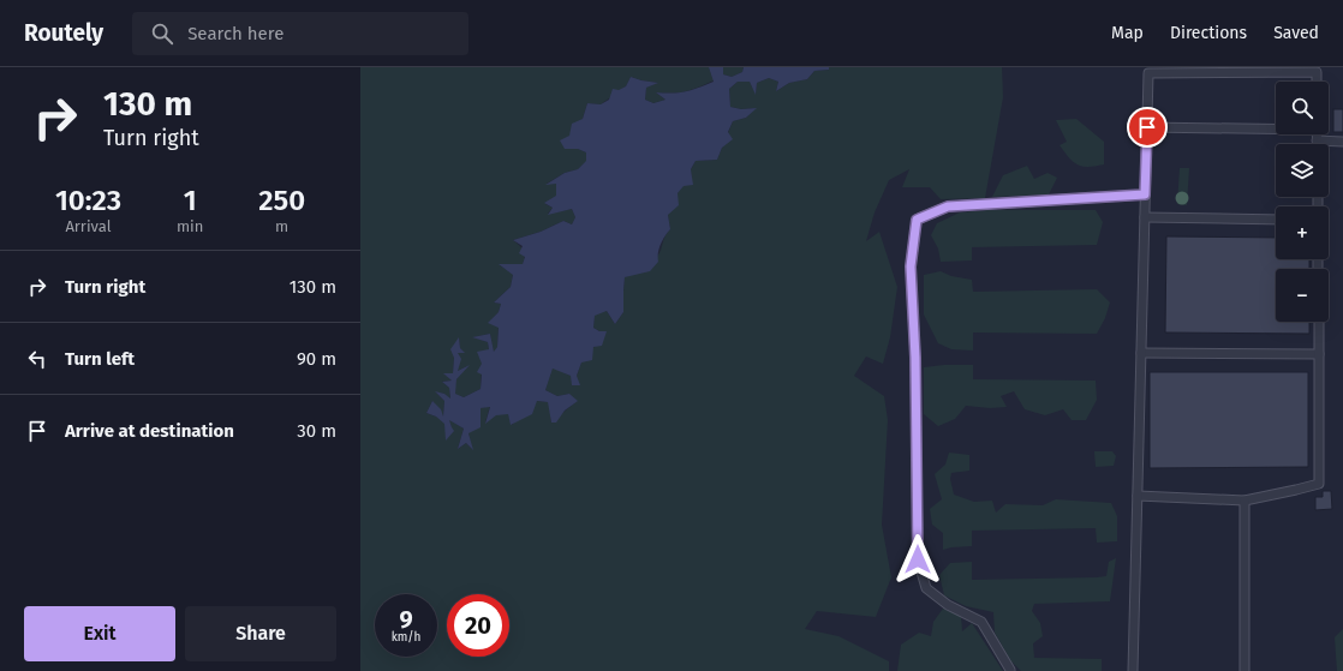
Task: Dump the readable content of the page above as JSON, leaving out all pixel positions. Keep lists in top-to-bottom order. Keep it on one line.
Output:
{"page":{"header":"Routely","search":"Search here","nav":["Map","Directions","Saved"],"turn":["130 m","Turn right"],"map_buttons":["+","−"],"eta":["10:23","Arrival","1","min","250","m"],"list":[{"name":"Turn right","value":"130 m"},{"name":"Turn left","value":"90 m"},{"name":"Arrive at destination","value":"30 m"}],"speed":"9 km/h","limit":"20","buttons":["Exit","Share"]}}
